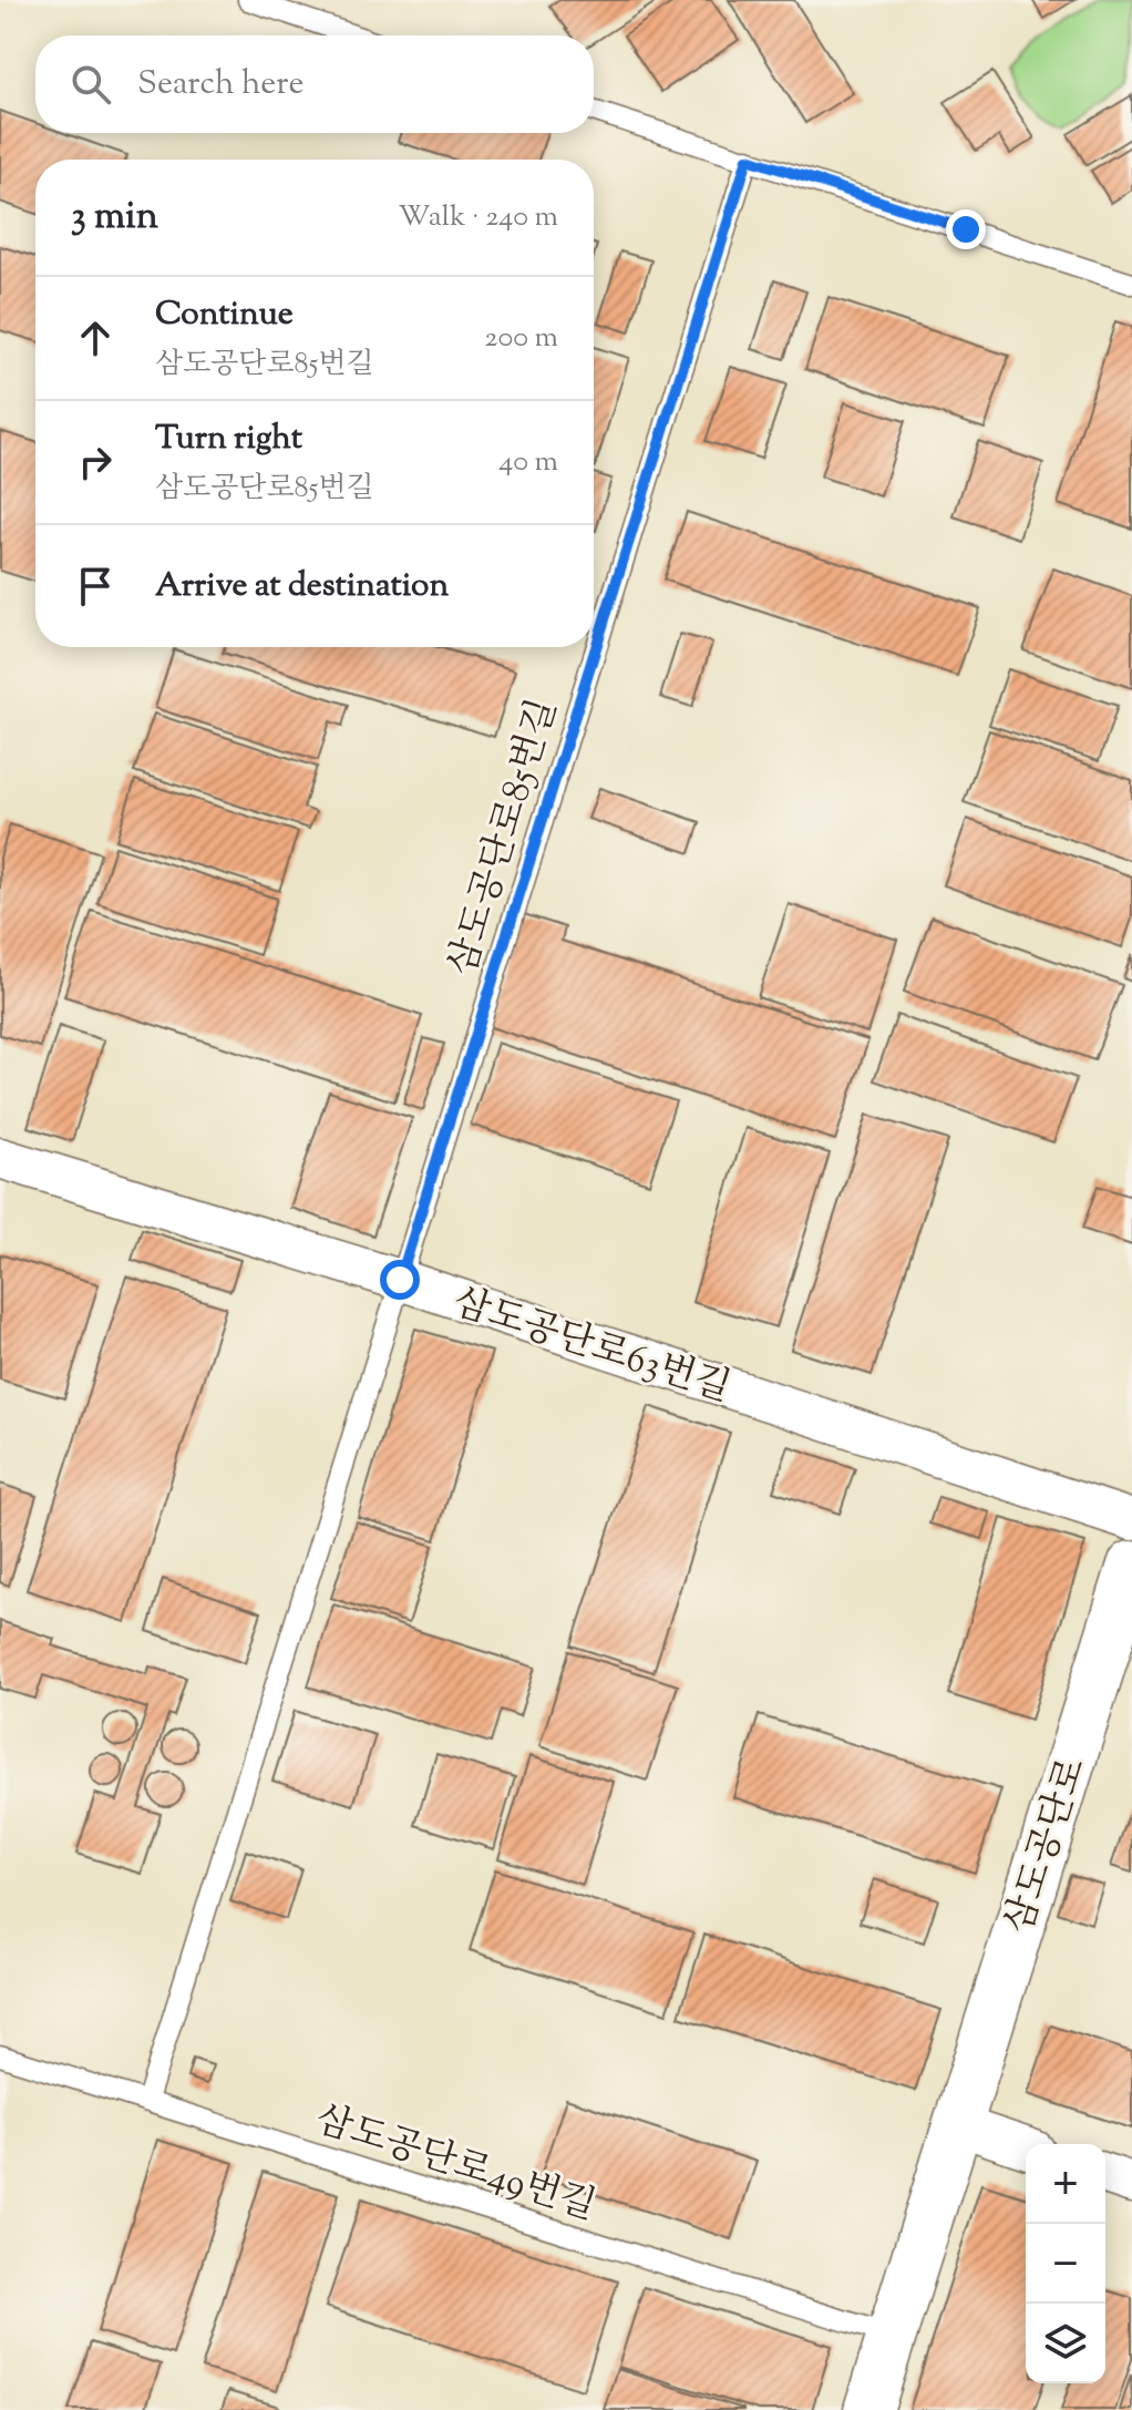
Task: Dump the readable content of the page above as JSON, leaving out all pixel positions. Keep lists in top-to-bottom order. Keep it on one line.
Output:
{"streets":{"street":["삼도공단로63번길","삼도공단로"],"lane":["삼도공단로85번길","삼도공단로49번길"]},"crossings":[["삼도공단로85번길","삼도공단로63번길"],["삼도공단로85번길","삼도공단로49번길"],["삼도공단로","삼도공단로49번길"]],"page":{"search":"Search here","heading":["3 min","Walk · 240 m"],"list":[["Continue","삼도공단로85번길","200 m"],["Turn right","삼도공단로85번길","40 m"],"Arrive at destination"],"map_buttons":["+","−"]}}
